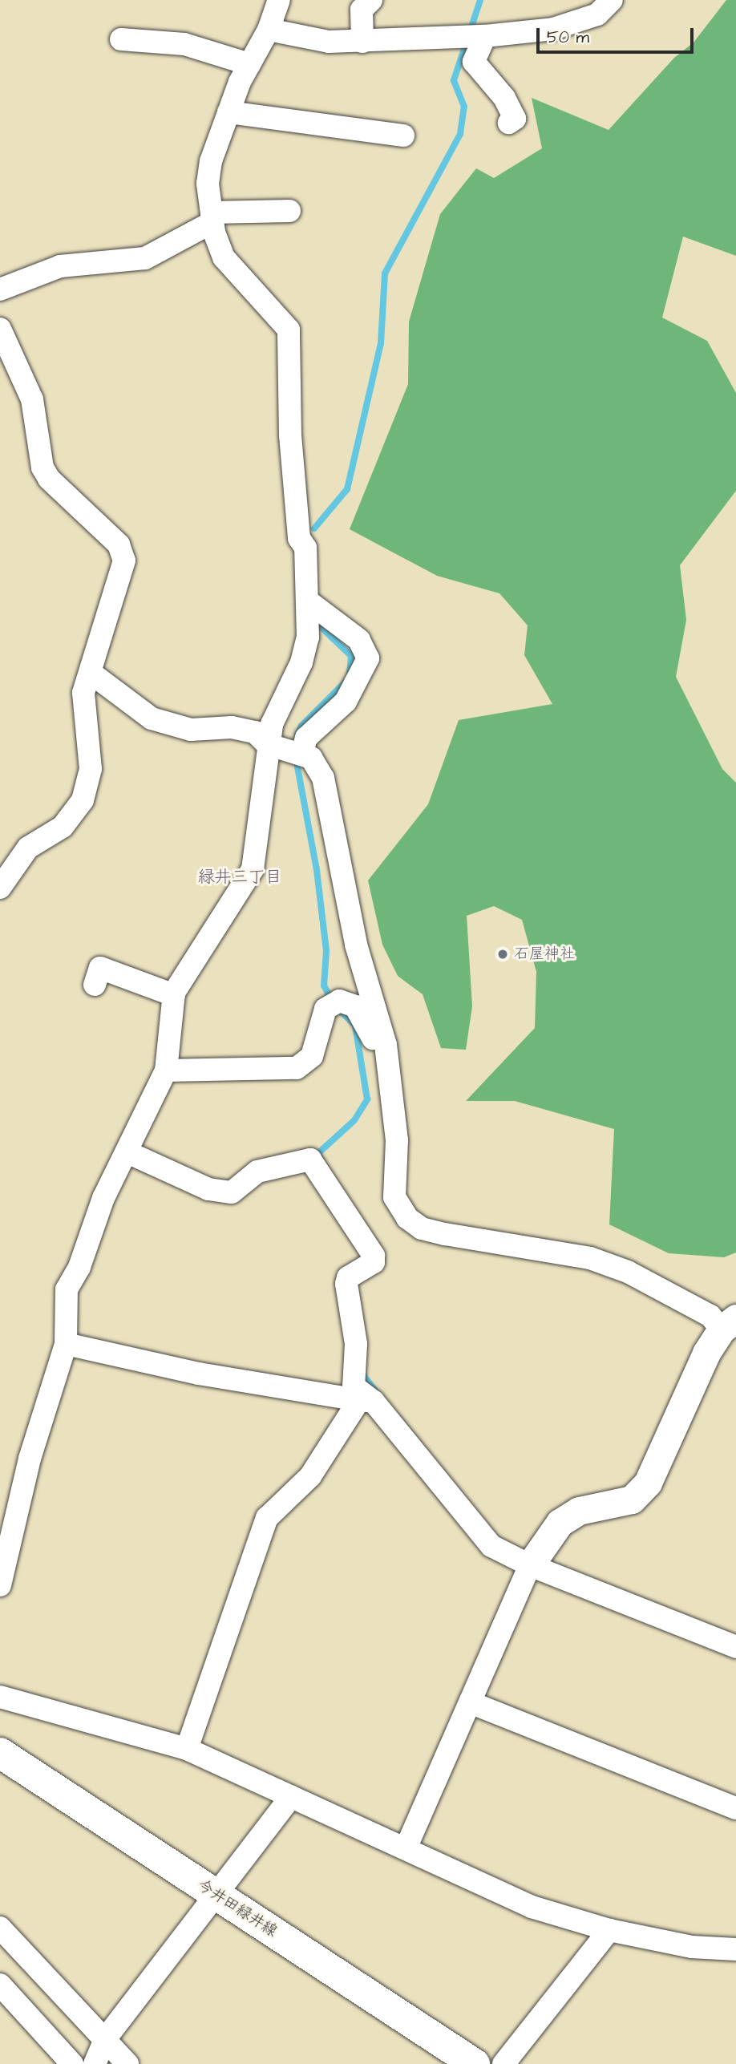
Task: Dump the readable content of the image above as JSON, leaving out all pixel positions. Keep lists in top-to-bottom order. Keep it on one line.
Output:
{"streets":{"main road":["今井田緑井線"]},"districts":["緑井三丁目"],"places":["石屋神社"],"scale_bar":"50 m"}
